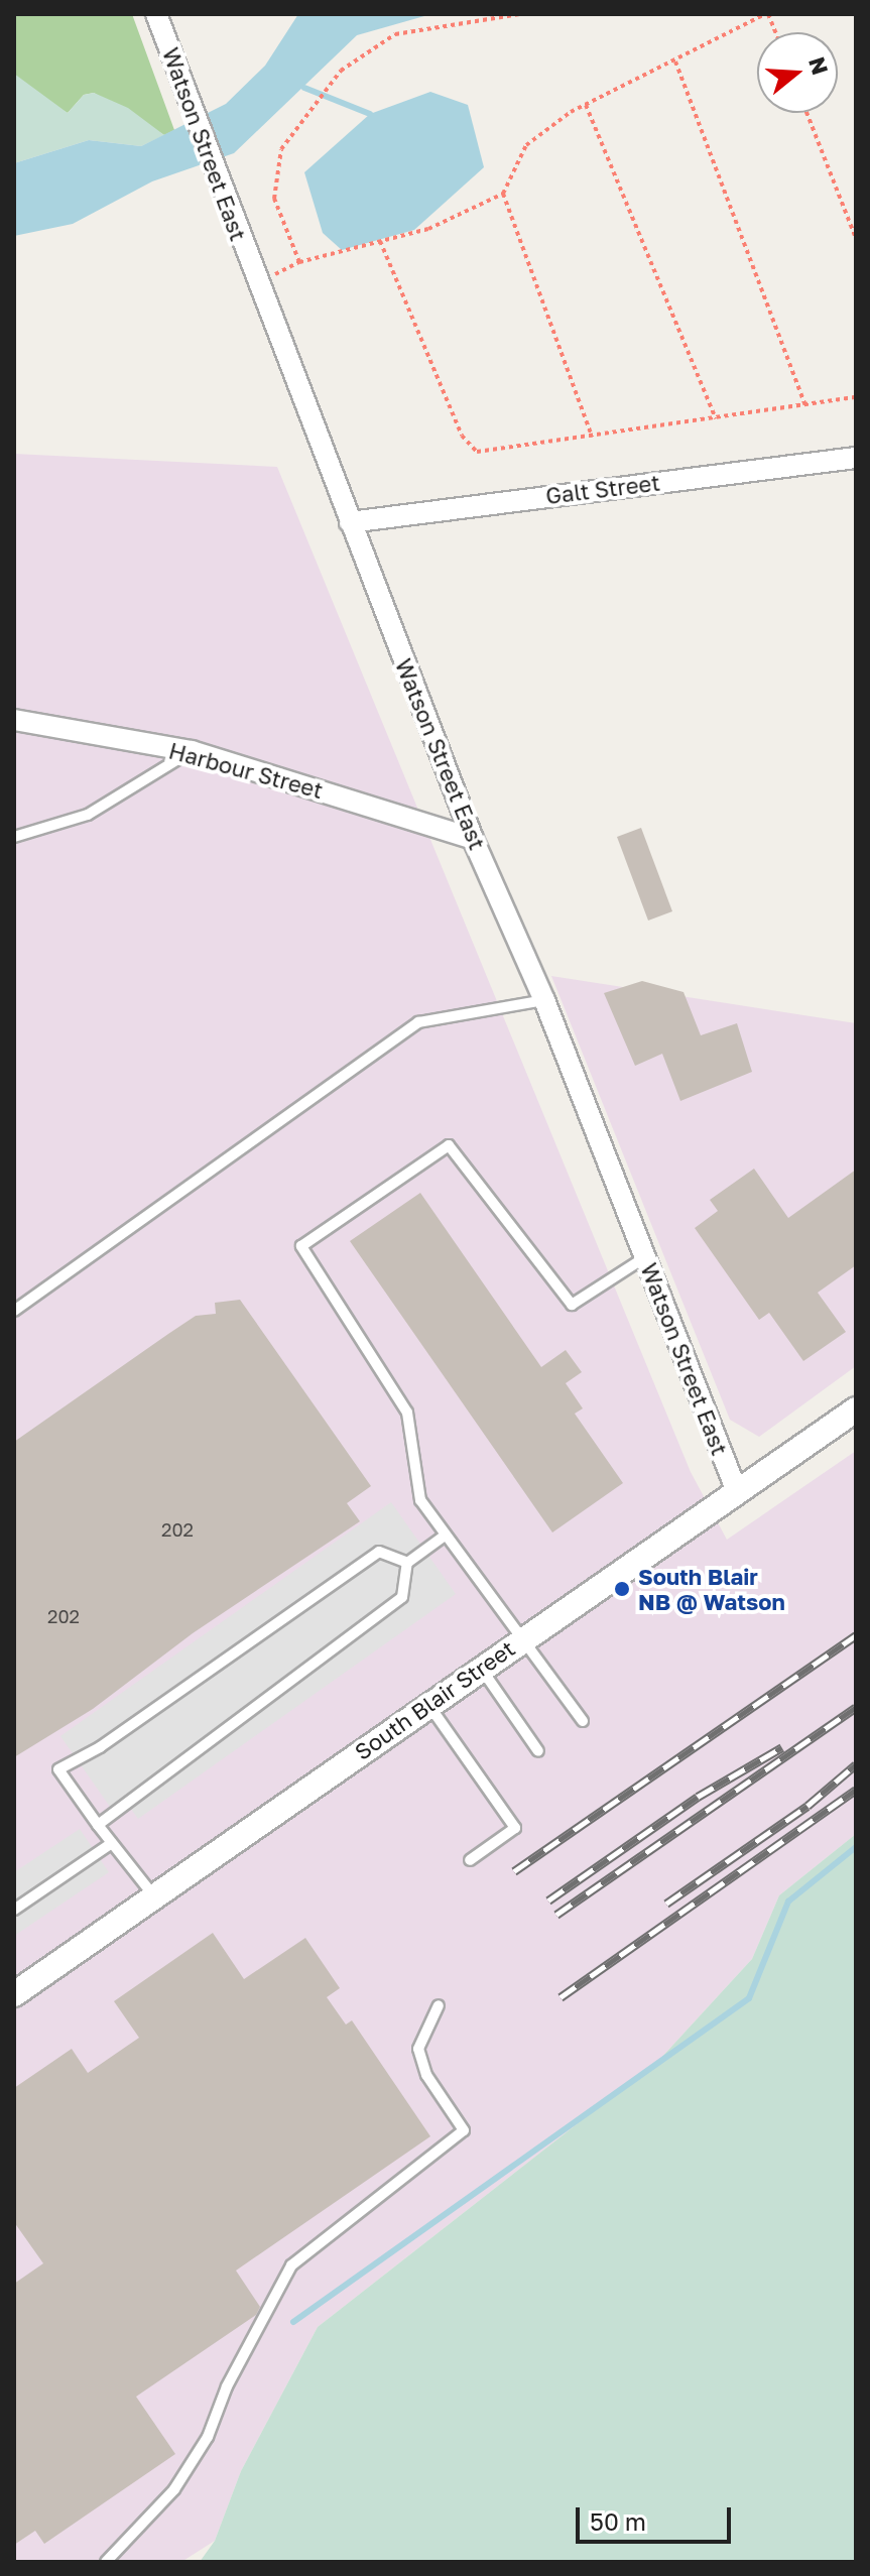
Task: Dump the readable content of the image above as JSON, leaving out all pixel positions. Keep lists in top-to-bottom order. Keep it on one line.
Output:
{"streets":{"street":["Watson Street East","Galt Street","Harbour Street","South Blair Street"]},"crossings":[["Watson Street East","Galt Street"],["Watson Street East","Harbour Street"],["Watson Street East","South Blair Street"]],"places":["South Blair NB @ Watson"],"house_numbers":["202","202"],"scale_bar":"50 m","north":"right"}
